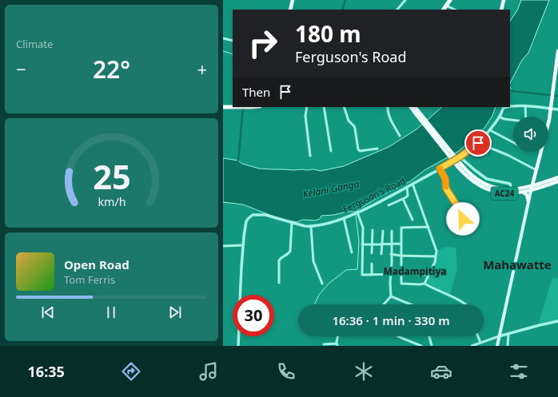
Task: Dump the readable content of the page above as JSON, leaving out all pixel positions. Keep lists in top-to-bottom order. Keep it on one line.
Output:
{"streets":{"main road":["AC24"],"street":["Ferguson's Road"]},"districts":["Mahawatte","Madampitiya"],"water":["Kelani Ganga"],"page":{"tile":"Climate","turn":["180 m","Ferguson's Road"],"heat":["−","22°","+"],"then":"Then","song":["Open Road","Tom Ferris"],"limit":"30","trip":"16:36 · 1 min · 330 m","tabs":"16:35","gauge":["25","km/h"]}}
